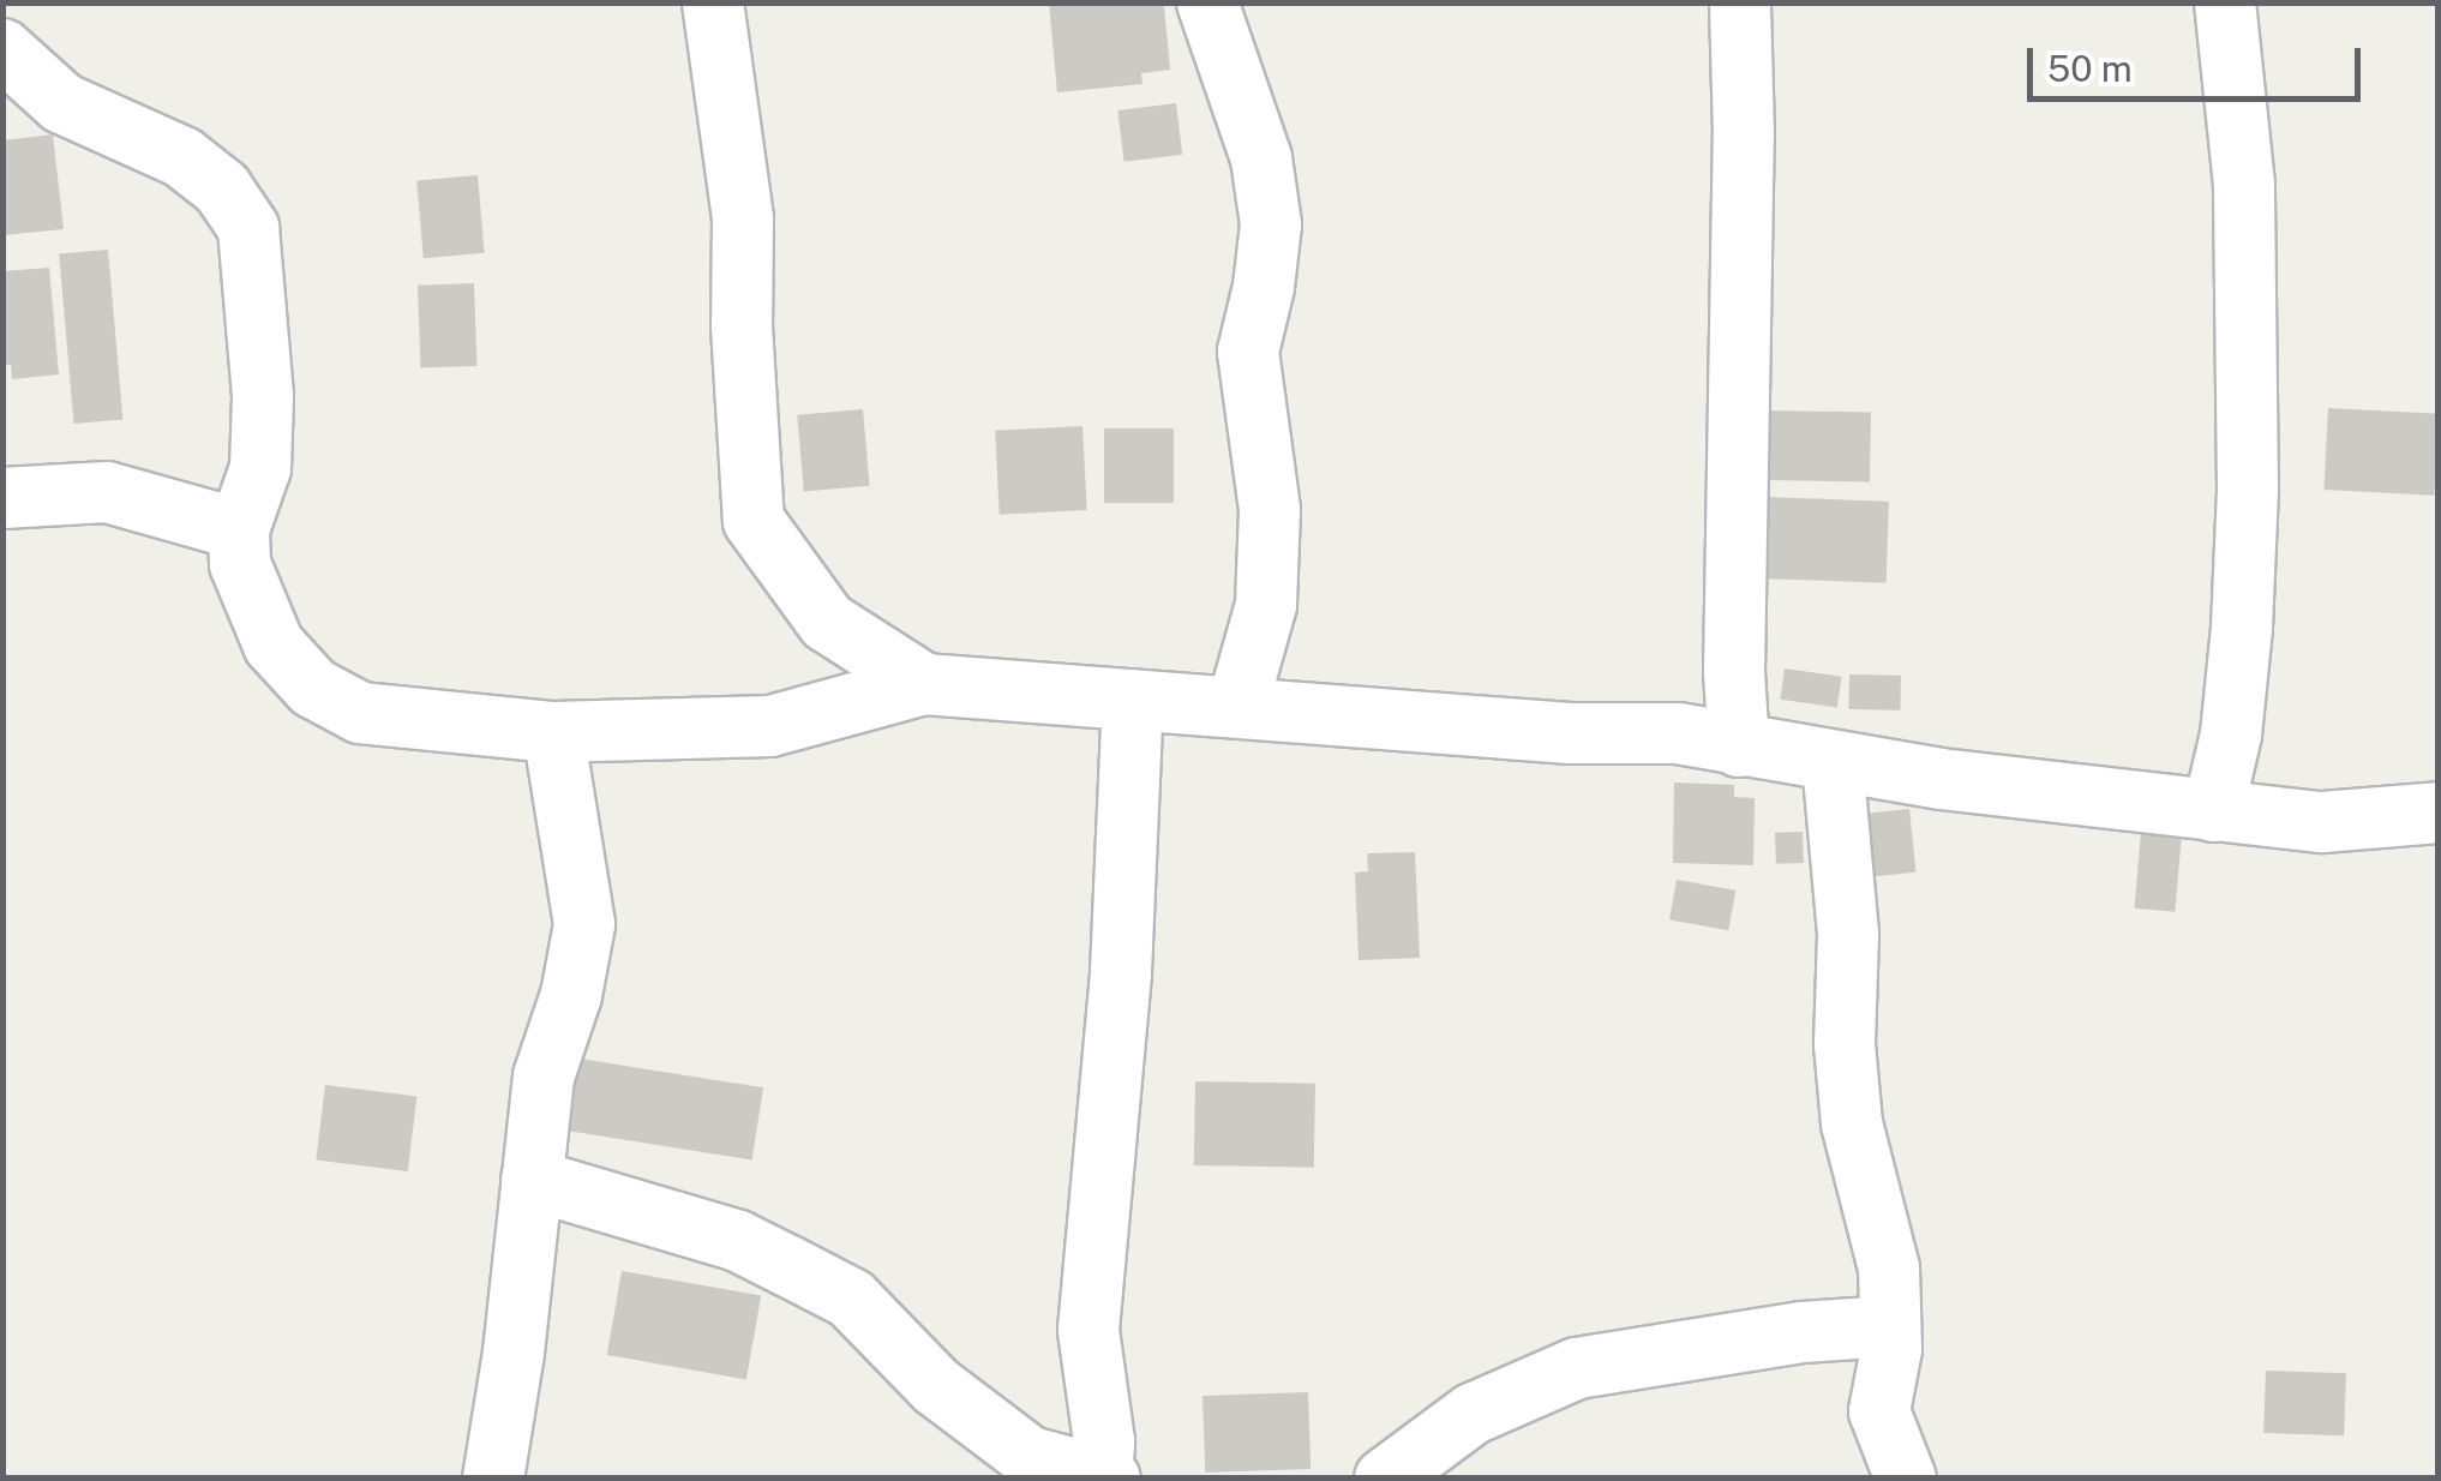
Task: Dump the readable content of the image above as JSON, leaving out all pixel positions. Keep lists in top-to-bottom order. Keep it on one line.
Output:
{"scale_bar":"50 m"}
